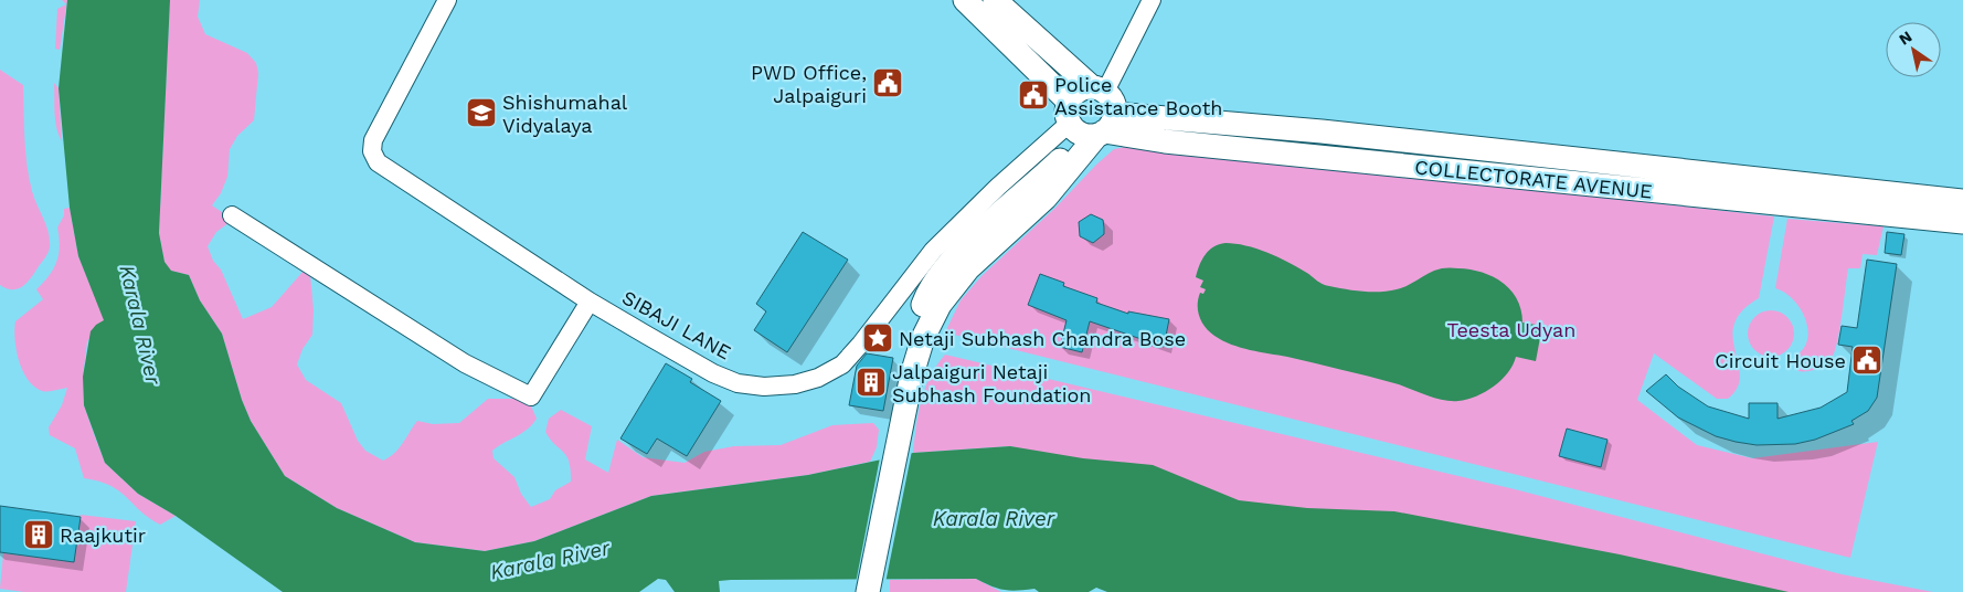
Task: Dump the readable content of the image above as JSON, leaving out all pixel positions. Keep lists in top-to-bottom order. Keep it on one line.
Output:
{"streets":{"street":["COLLECTORATE AVENUE","SIBAJI LANE"]},"crossings":[["COLLECTORATE AVENUE","SIBAJI LANE"]],"water":["Karala River"],"parks":["Teesta Udyan"],"places":{"public building":["PWD Office, Jalpaiguri","Police Assistance Booth","Circuit House"],"school or university":["Shishumahal Vidyalaya"],"place":["Netaji Subhash Chandra Bose"],"building":["Jalpaiguri Netaji Subhash Foundation","Raajkutir"]},"north":"top left"}
